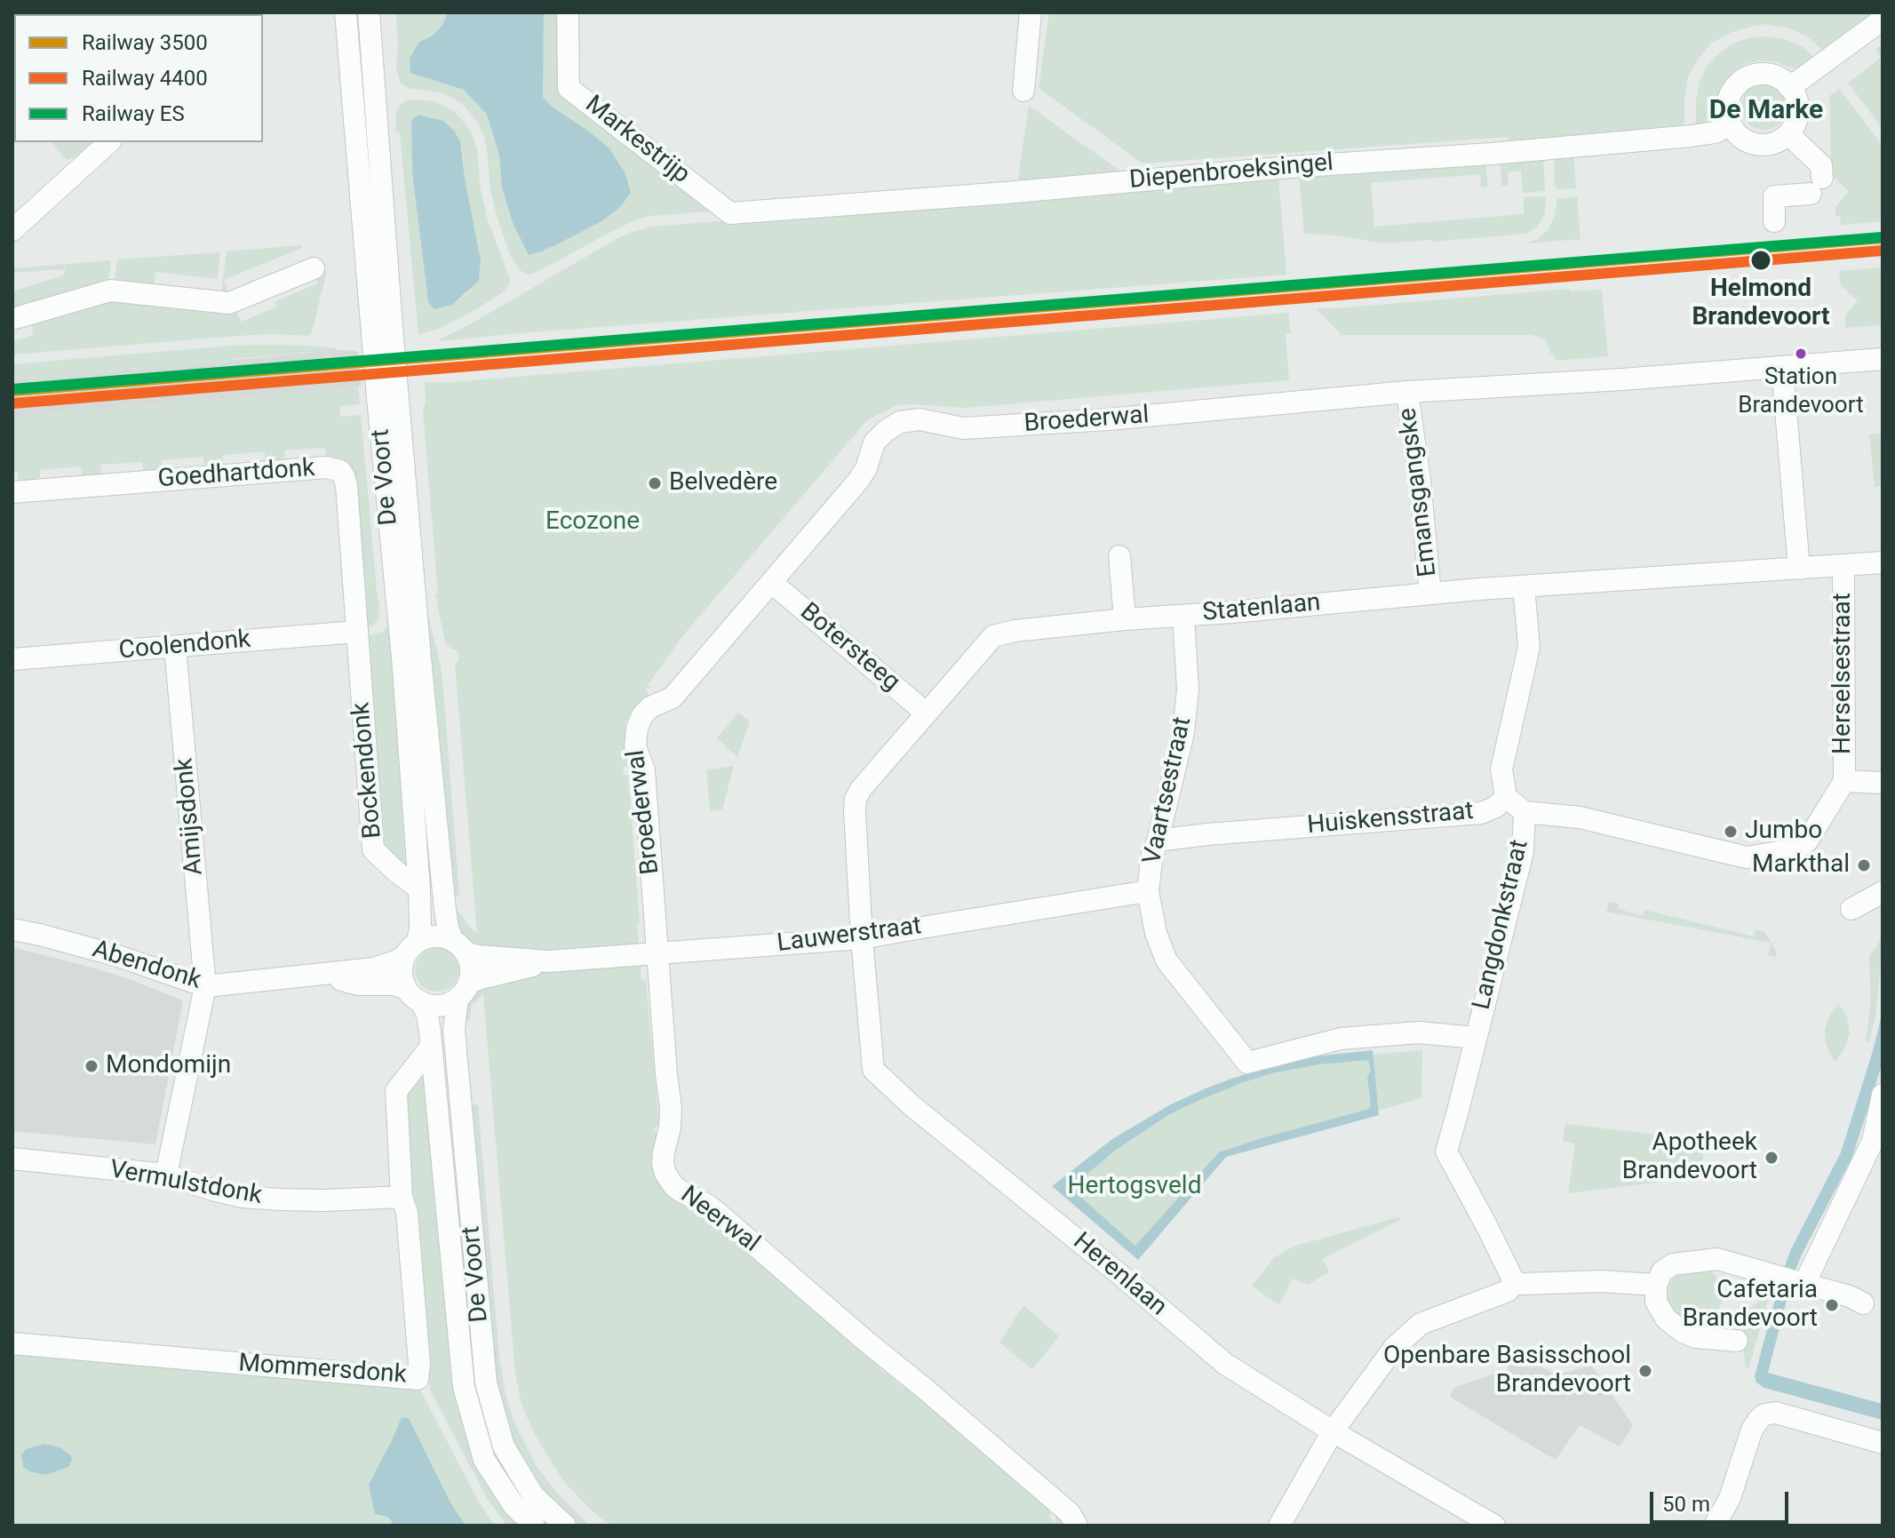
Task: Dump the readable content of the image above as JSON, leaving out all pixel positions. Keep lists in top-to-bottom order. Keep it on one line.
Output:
{"streets":{"street":["Markestrijp","Diepenbroeksingel","Broederwal","Goedhartdonk","De Voort","Emansgangske","Statenlaan","Coolendonk","Botersteeg","Herselsestraat","Bockendonk","Vaartsestraat","Amijsdonk","Huiskensstraat","Langdonkstraat","Lauwerstraat","Abendonk","Vermulstdonk","Neerwal","Herenlaan","Mommersdonk"]},"crossings":[["Markestrijp","Diepenbroeksingel"],["Broederwal","Emansgangske"],["Broederwal","Botersteeg"],["Broederwal","Lauwerstraat"],["Broederwal","Neerwal"],["Goedhartdonk","Coolendonk"],["Goedhartdonk","Bockendonk"],["De Voort","Bockendonk"],["De Voort","Lauwerstraat"],["De Voort","Abendonk"],["De Voort","Mommersdonk"],["Emansgangske","Statenlaan"],["Statenlaan","Botersteeg"],["Statenlaan","Herselsestraat"],["Statenlaan","Vaartsestraat"],["Statenlaan","Lauwerstraat"],["Statenlaan","Herenlaan"],["Coolendonk","Bockendonk"],["Coolendonk","Amijsdonk"],["Vaartsestraat","Huiskensstraat"],["Vaartsestraat","Langdonkstraat"],["Vaartsestraat","Lauwerstraat"],["Amijsdonk","Abendonk"],["Amijsdonk","Vermulstdonk"],["Huiskensstraat","Langdonkstraat"],["Lauwerstraat","Abendonk"],["Lauwerstraat","Neerwal"],["Lauwerstraat","Herenlaan"],["Vermulstdonk","Mommersdonk"]],"districts":["De Marke"],"parks":["Ecozone","Hertogsveld"],"places":["Helmond Brandevoort","Station Brandevoort","Belvedère","Jumbo","Markthal","Mondomijn","Apotheek Brandevoort","Cafetaria Brandevoort","Openbare Basisschool Brandevoort"],"lines":["rail line ES","rail line 3500","rail line 4400"],"legend":["Railway 3500","Railway 4400","Railway ES"],"scale_bar":"50 m"}
